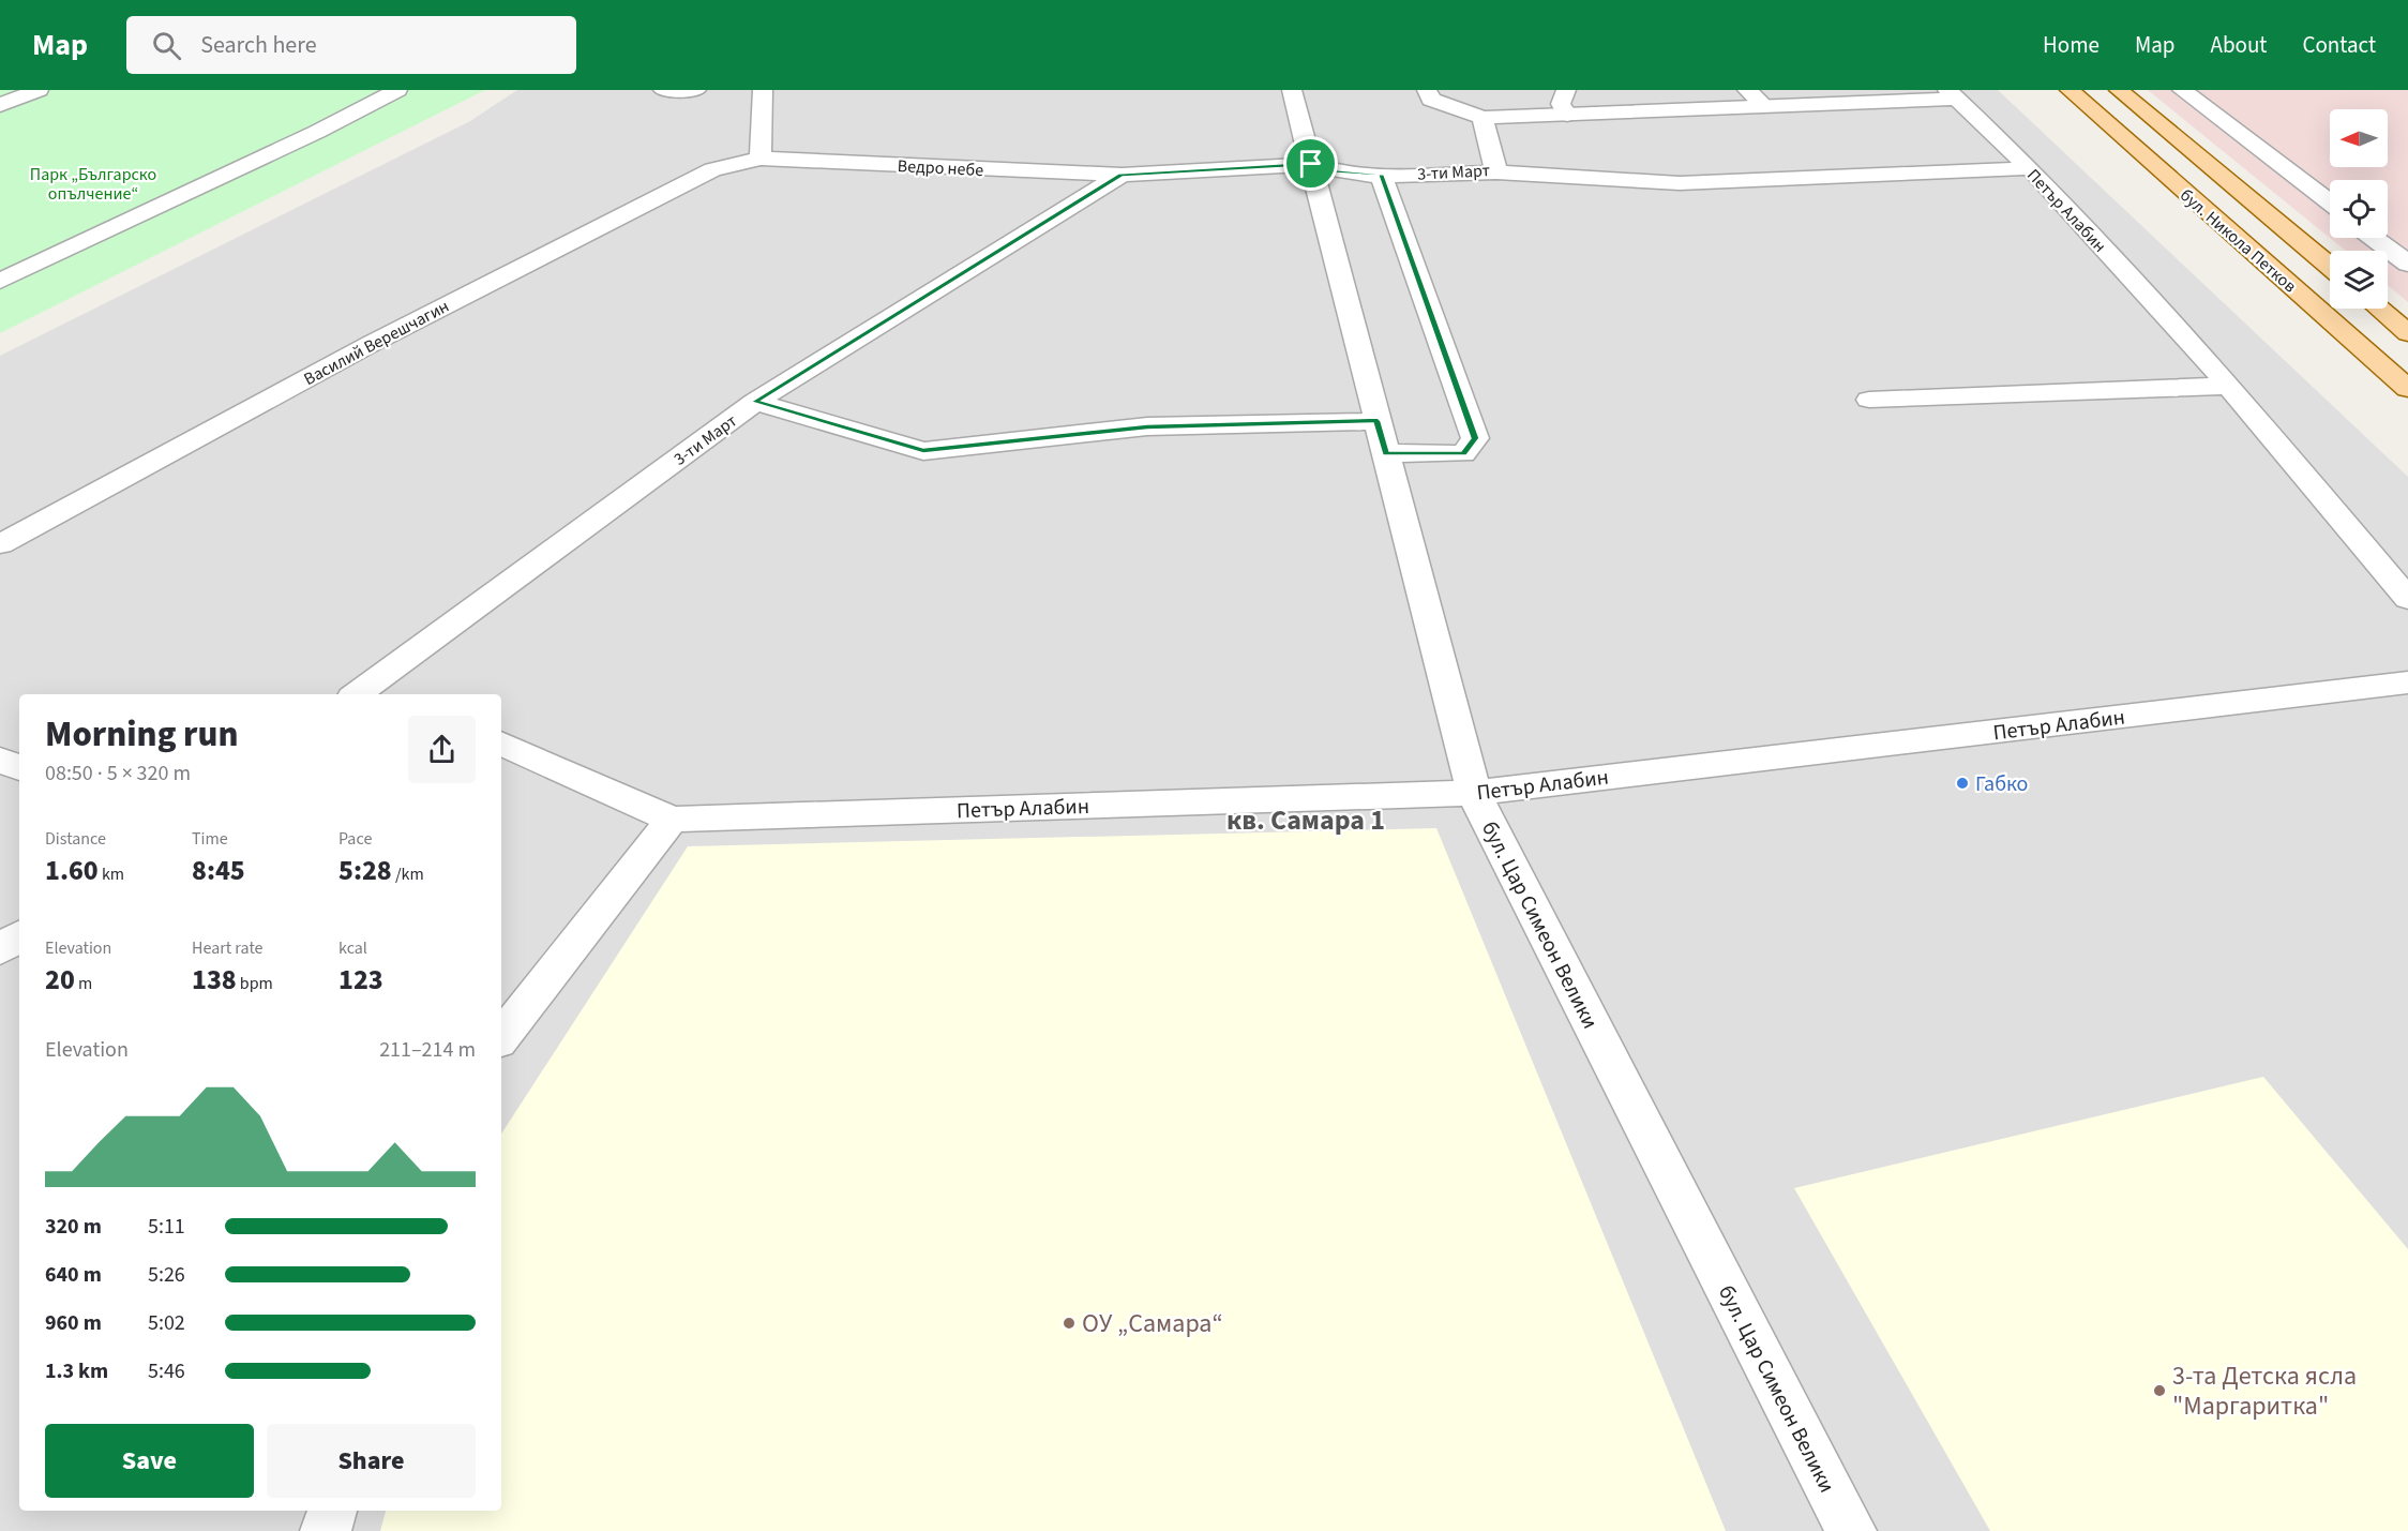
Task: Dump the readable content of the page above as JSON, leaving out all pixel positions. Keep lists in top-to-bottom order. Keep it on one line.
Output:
{"streets":{"main road":["бул. Никола Петков"],"street":["Ведро небе","3-ти Март","Петър Алабин","Василий Верешчагин","бул. Цар Симеон Велики"]},"crossings":[["Ведро небе","3-ти Март"],["Ведро небе","Василий Верешчагин"],["3-ти Март","бул. Цар Симеон Велики"],["Петър Алабин","бул. Цар Симеон Велики"]],"districts":["кв. Самара 1"],"parks":["Парк „Българско опълчение“"],"places":["Габко","ОУ „Самара“","3-та Детска ясла \"Маргаритка\""],"north":"left","page":{"header":"Map","search":"Search here","nav":["Home","Map","About","Contact"],"heading":["Morning run","08:50 · 5 × 320 m"],"stats":[["Distance","1.60 km"],["Time","8:45"],["Pace","5:28 /km"],["Elevation","20 m"],["Heart rate","138 bpm"],["kcal","123"]],"chart":["Elevation","211–214 m"],"list":[{"name":"320 m","note":"5:11"},{"name":"640 m","note":"5:26"},{"name":"960 m","note":"5:02"},{"name":"1.3 km","note":"5:46"}],"buttons":["Save","Share"]}}
